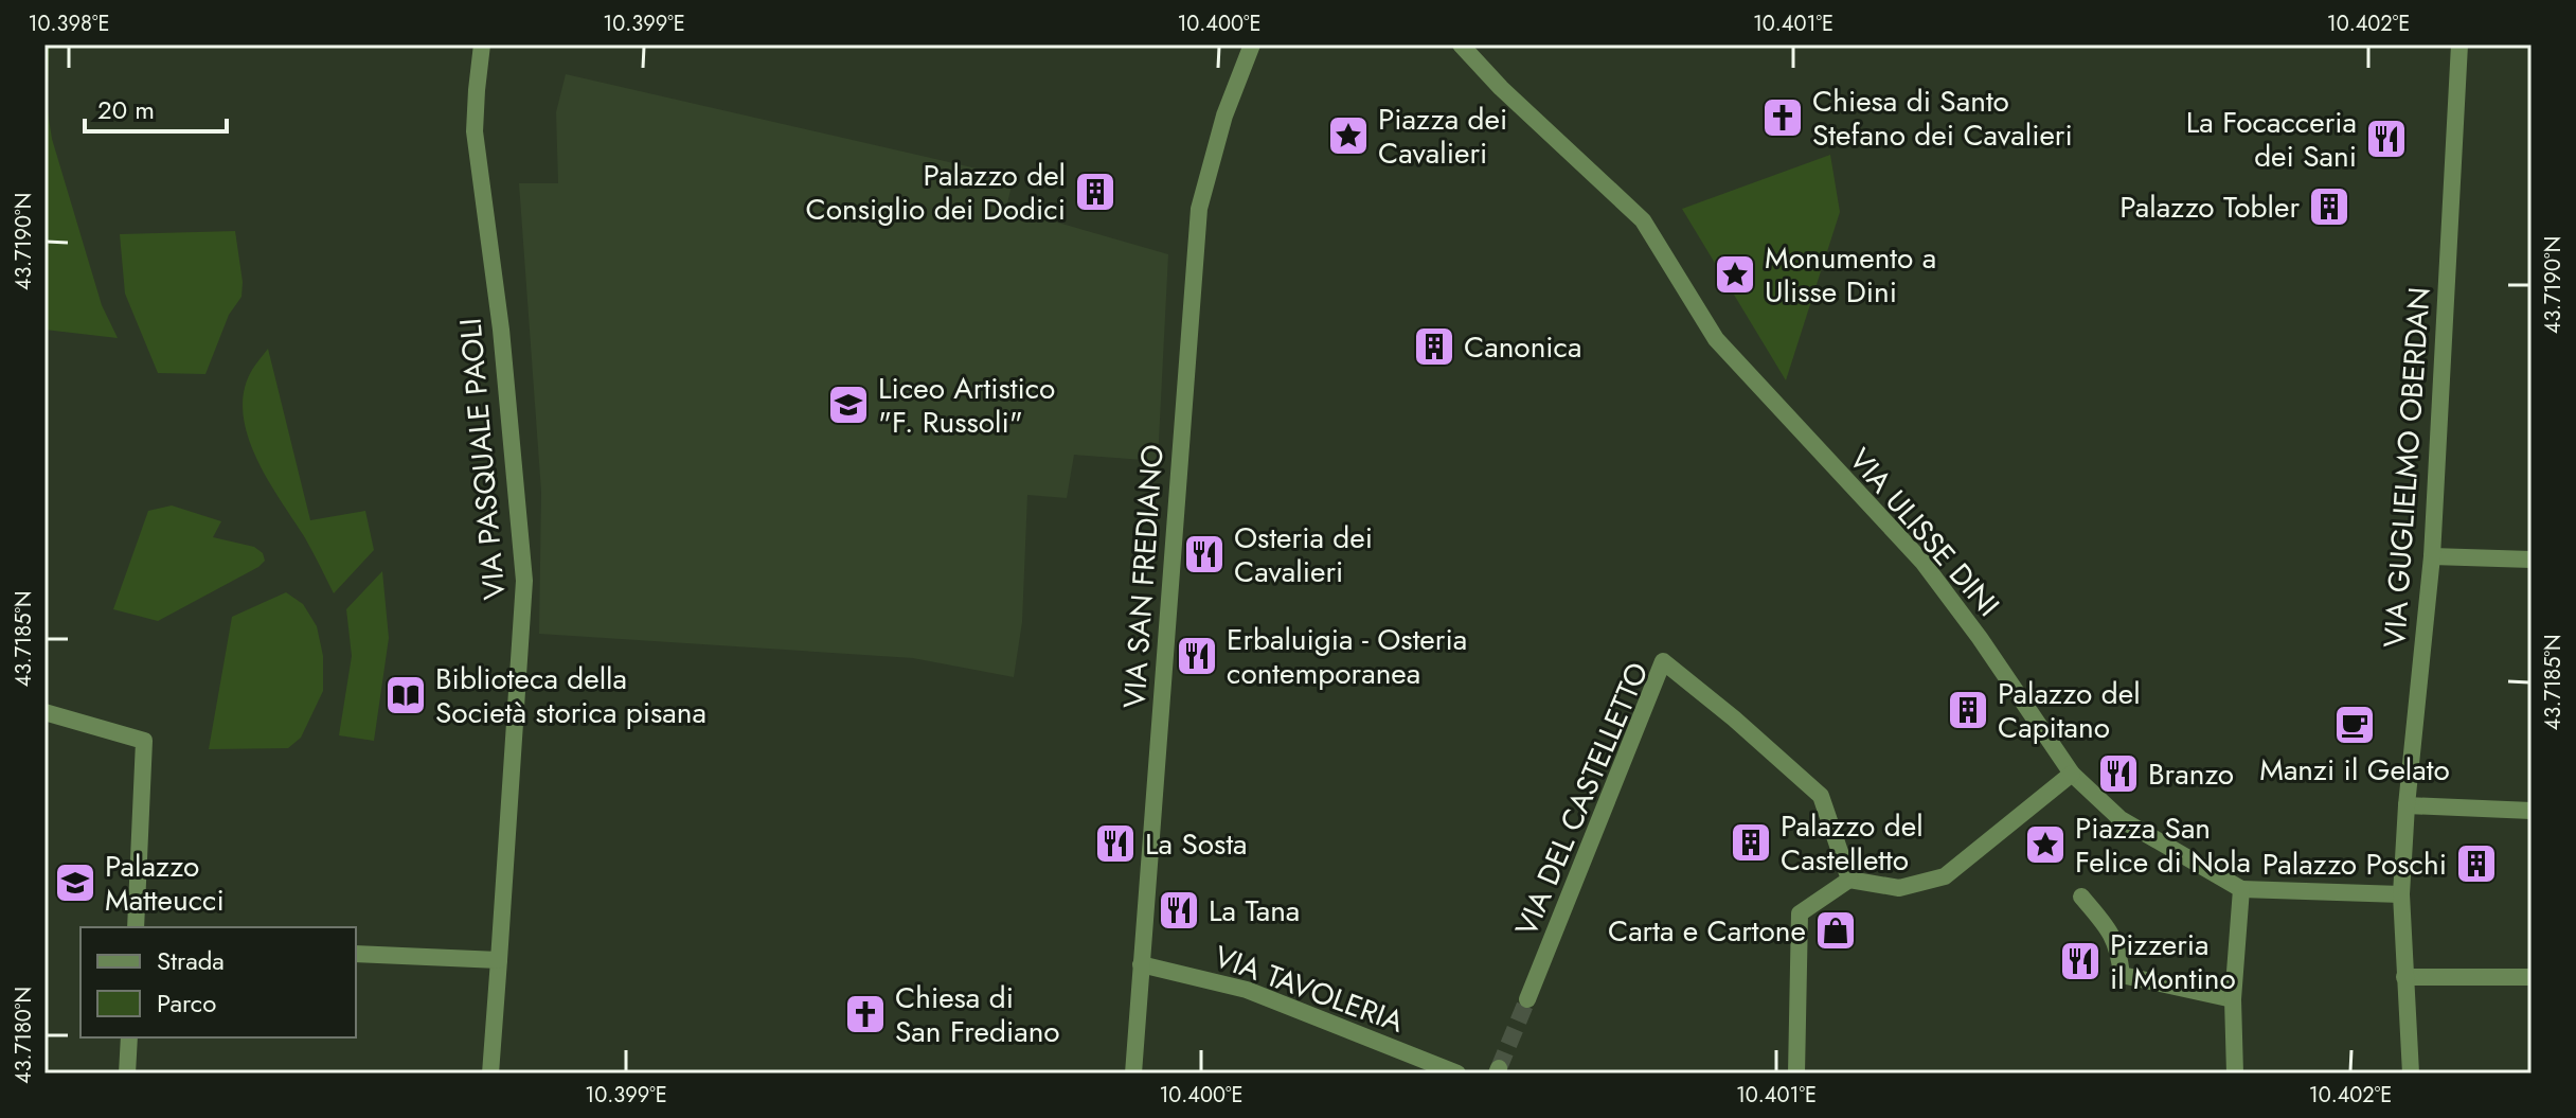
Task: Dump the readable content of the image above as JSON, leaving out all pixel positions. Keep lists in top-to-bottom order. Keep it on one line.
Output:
{"streets":{"street":["VIA PASQUALE PAOLI","VIA GUGLIELMO OBERDAN","VIA ULISSE DINI","VIA SAN FREDIANO","VIA DEL CASTELLETTO","VIA TAVOLERIA"]},"crossings":[["VIA GUGLIELMO OBERDAN","VIA ULISSE DINI"],["VIA SAN FREDIANO","VIA TAVOLERIA"]],"places":{"church":["Chiesa di Santo Stefano dei Cavalieri","Chiesa di San Frediano"],"place":["Piazza dei Cavalieri","Monumento a Ulisse Dini","Piazza San Felice di Nola"],"restaurant":["La Focacceria dei Sani","Osteria dei Cavalieri","Erbaluigia - Osteria contemporanea","Branzo","La Sosta","La Tana","Pizzeria il Montino"],"building":["Palazzo del Consiglio dei Dodici","Palazzo Tobler","Canonica","Palazzo del Capitano","Palazzo del Castelletto","Palazzo Poschi"],"school or university":["Liceo Artistico \"F. Russoli\"","Palazzo Matteucci"],"library":["Biblioteca della Società storica pisana"],"cafe":["Manzi il Gelato"],"shop":["Carta e Cartone"]},"legend":["Strada","Parco"],"scale_bar":"20 m","coordinates":["10.398°E","10.399°E","10.400°E","10.401°E","10.402°E","43.7190°N","43.7185°N","43.7180°N"]}
